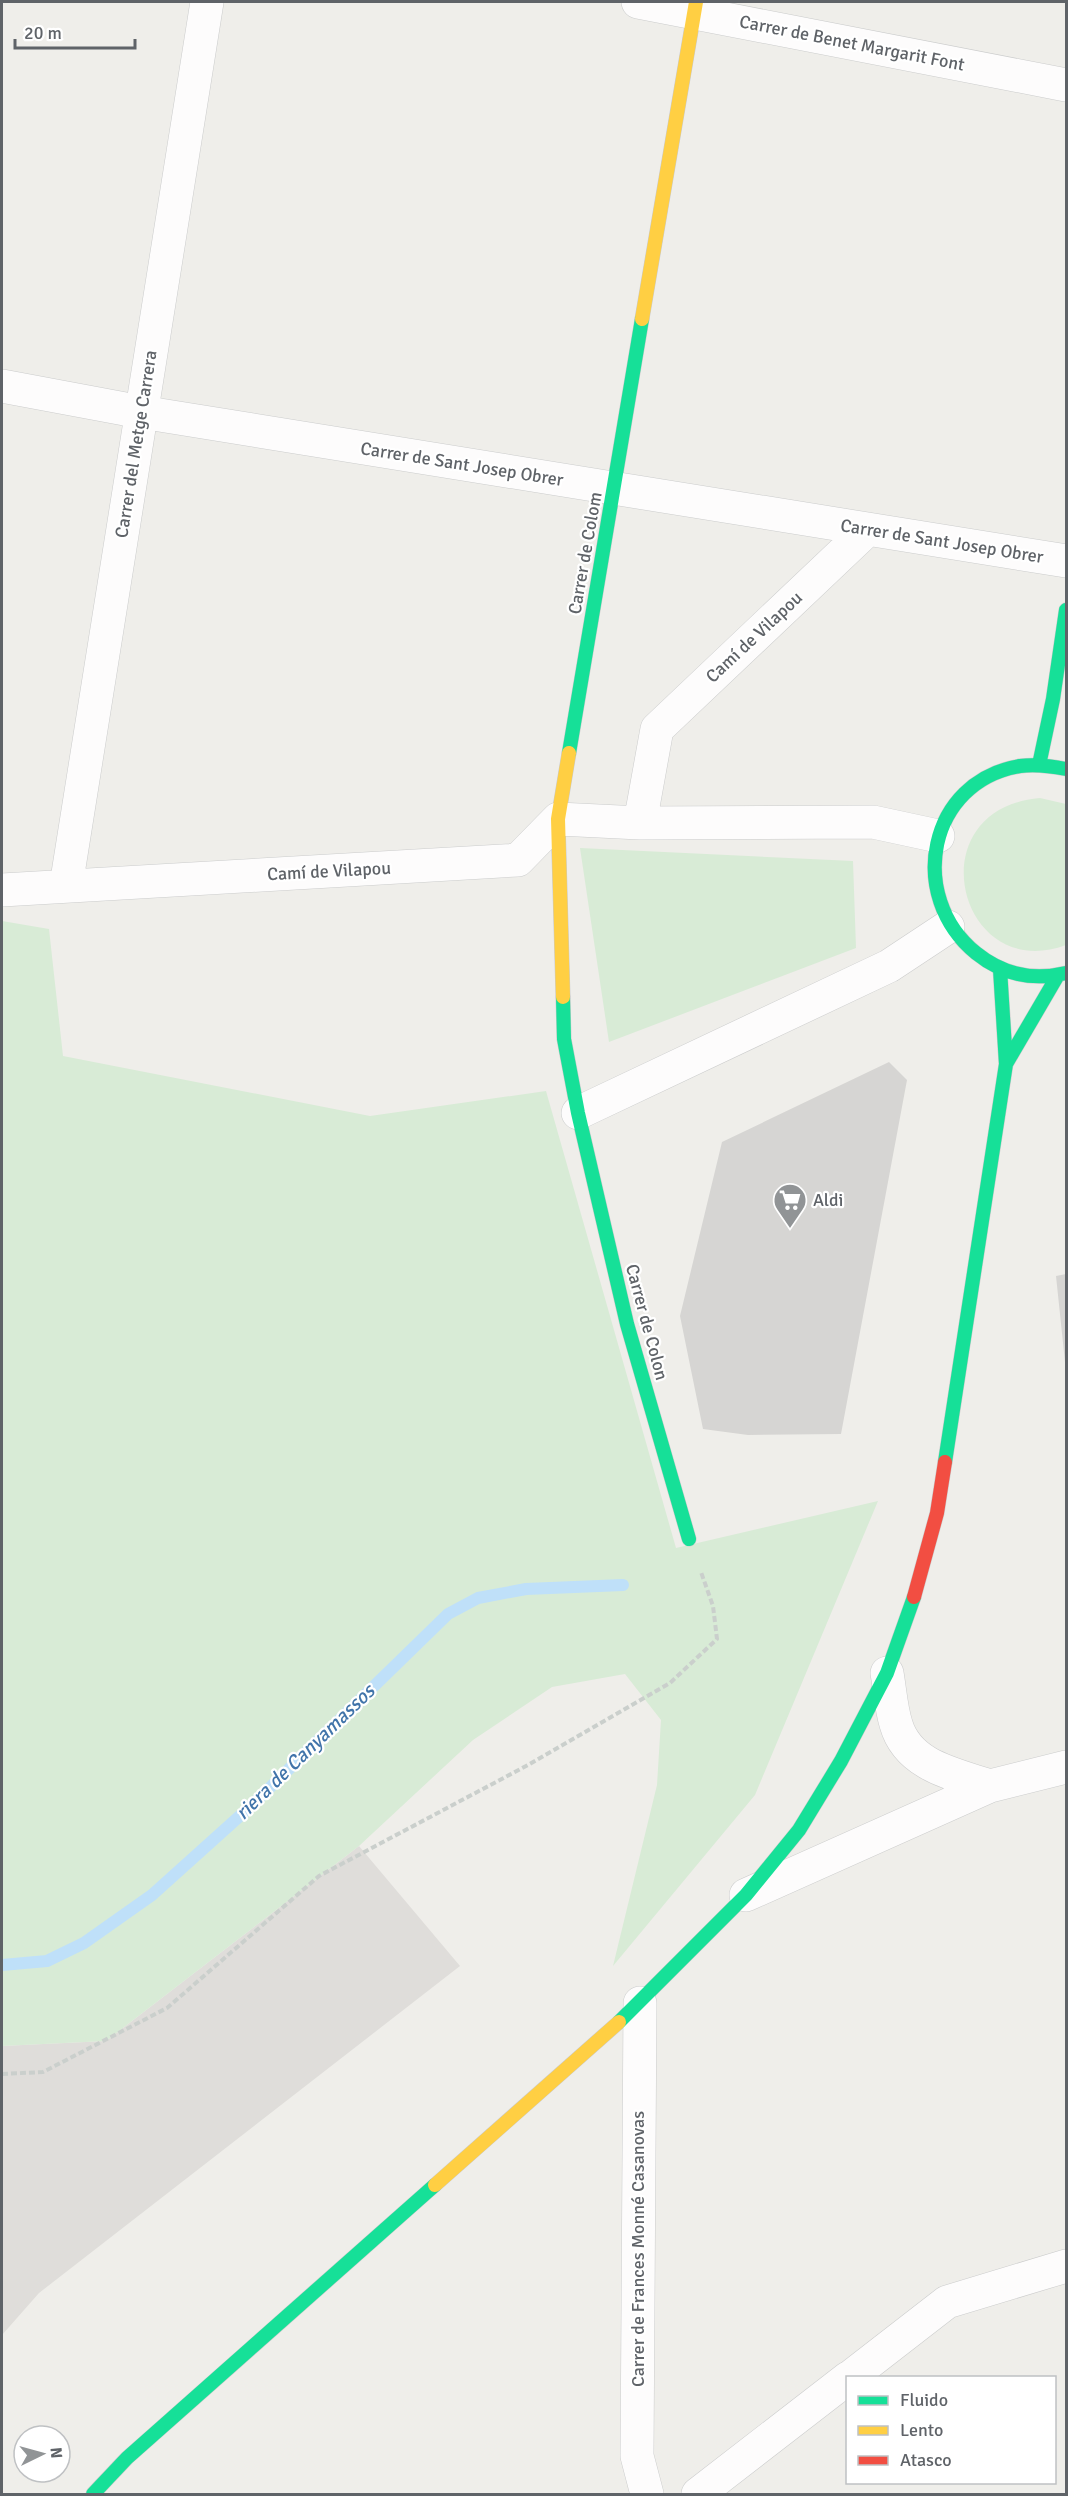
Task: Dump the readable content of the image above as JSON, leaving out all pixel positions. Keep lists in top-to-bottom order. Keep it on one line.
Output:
{"streets":{"street":["Carrer de Benet Margarit Font","Carrer del Metge Carrera","Carrer de Sant Josep Obrer","Carrer de Colom","Camí de Vilapou","Carrer de Colon","Carrer de Frances Monné Casanovas"]},"crossings":[["Carrer de Benet Margarit Font","Carrer de Colom"],["Carrer del Metge Carrera","Carrer de Sant Josep Obrer"],["Carrer del Metge Carrera","Camí de Vilapou"],["Carrer de Sant Josep Obrer","Carrer de Colom"],["Carrer de Sant Josep Obrer","Camí de Vilapou"],["Carrer de Colom","Camí de Vilapou"],["Carrer de Colom","Carrer de Colon"]],"water":["riera de Canyamassos"],"places":{"supermarket":["Aldi"]},"legend":["Fluido","Lento","Atasco"],"scale_bar":"20 m","north":"right"}
